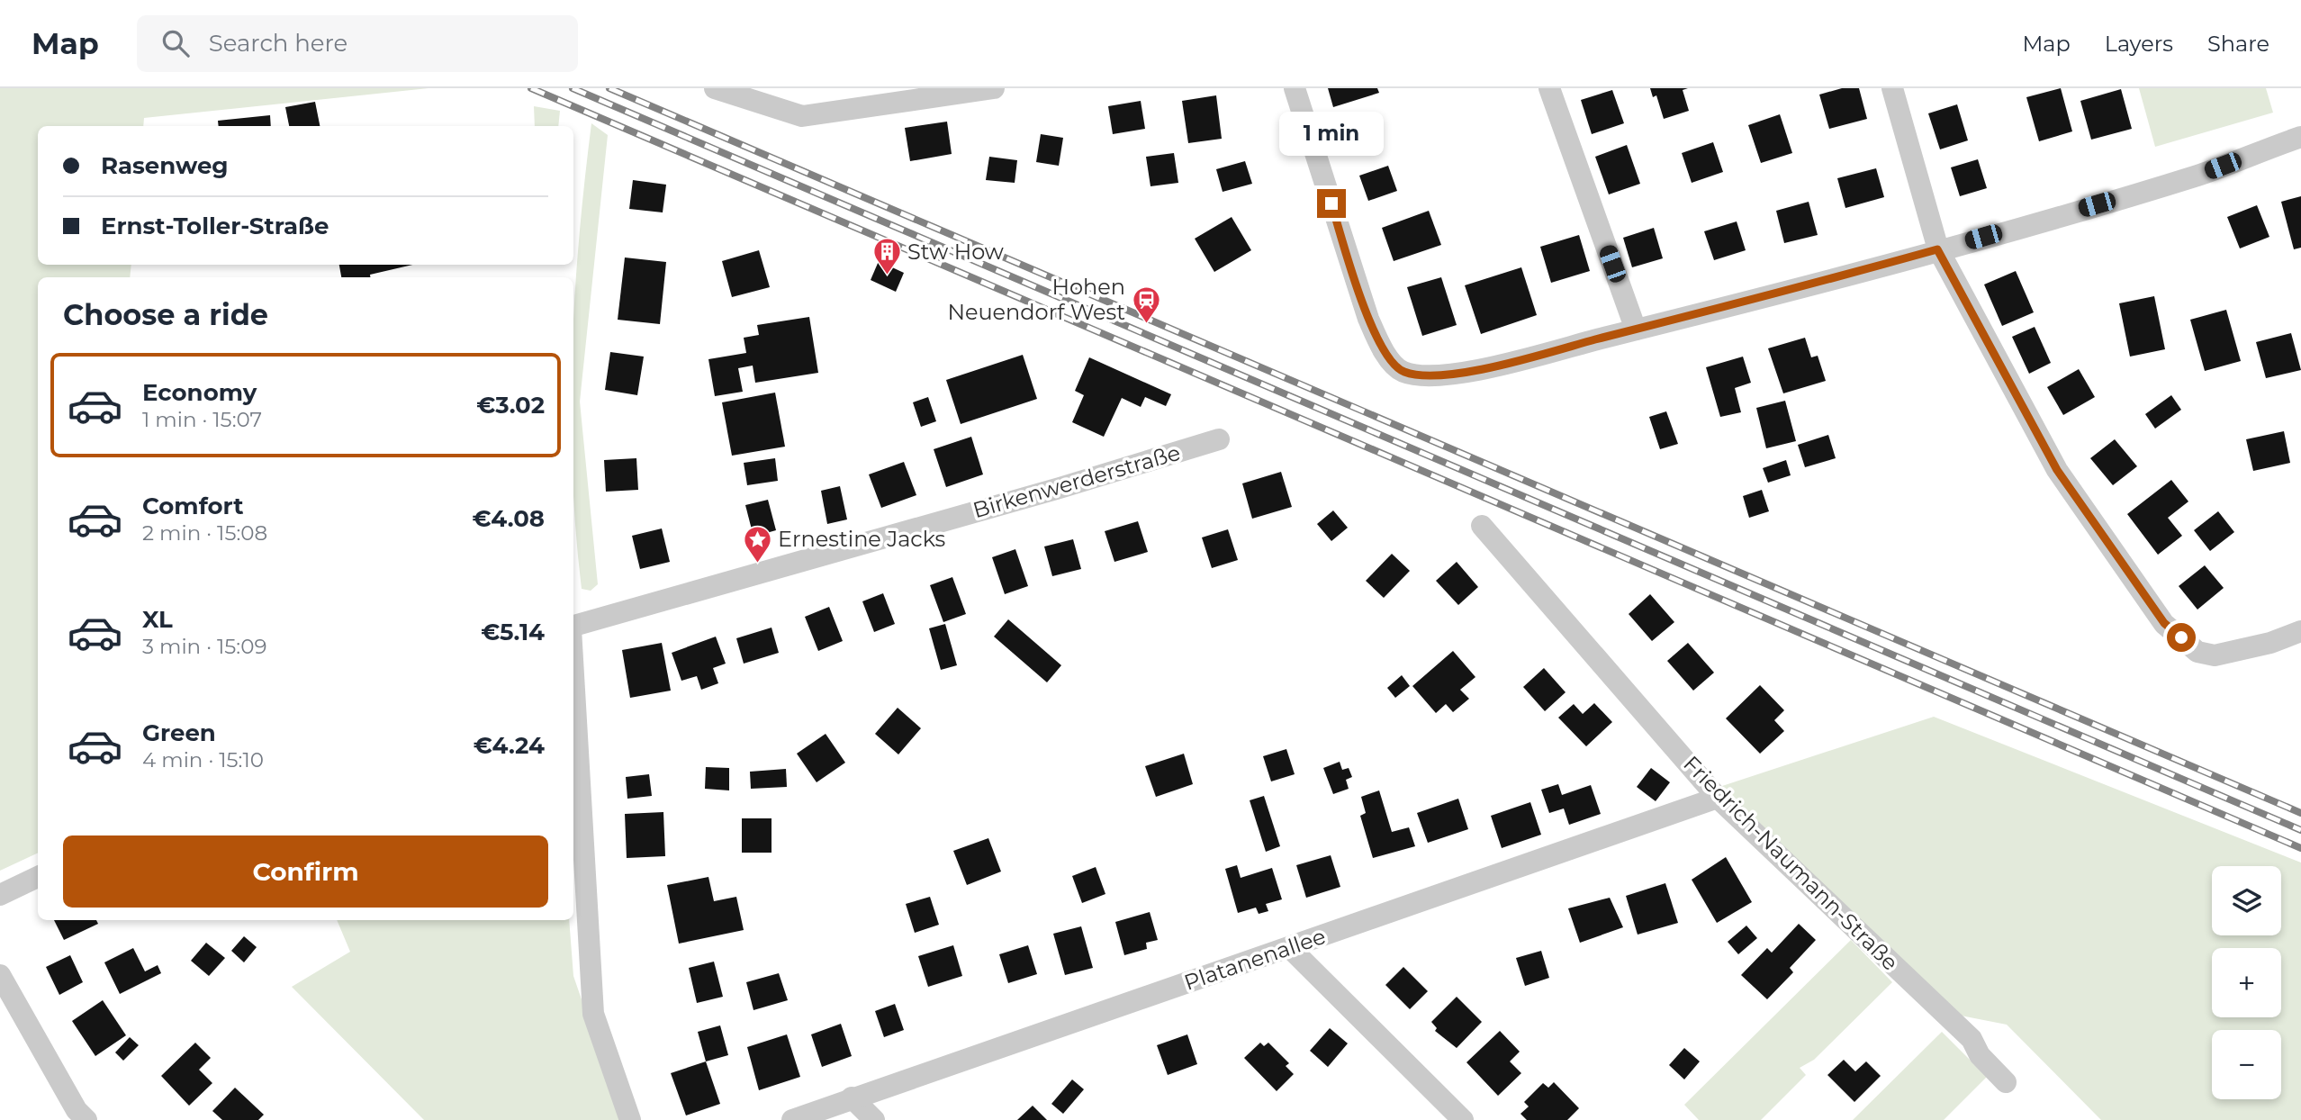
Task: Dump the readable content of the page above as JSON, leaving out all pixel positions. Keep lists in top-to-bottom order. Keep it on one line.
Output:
{"streets":{"street":["Birkenwerderstraße","Friedrich-Naumann-Straße","Platanenallee"]},"crossings":[["Friedrich-Naumann-Straße","Platanenallee"]],"places":{"building":["Stw How"],"station":["Hohen Neuendorf West"],"place":["Ernestine Jacks"]},"page":{"header":"Map","search":"Search here","nav":["Map","Layers","Share"],"bubble":"1 min","banner":["Rasenweg","Ernst-Toller-Straße"],"heading":"Choose a ride","list":[{"name":"Economy","note":"1 min · 15:07","value":"€3.02"},{"name":"Comfort","note":"2 min · 15:08","value":"€4.08"},{"name":"XL","note":"3 min · 15:09","value":"€5.14"},{"name":"Green","note":"4 min · 15:10","value":"€4.24"}],"buttons":"Confirm","map_buttons":["+","−"]}}
